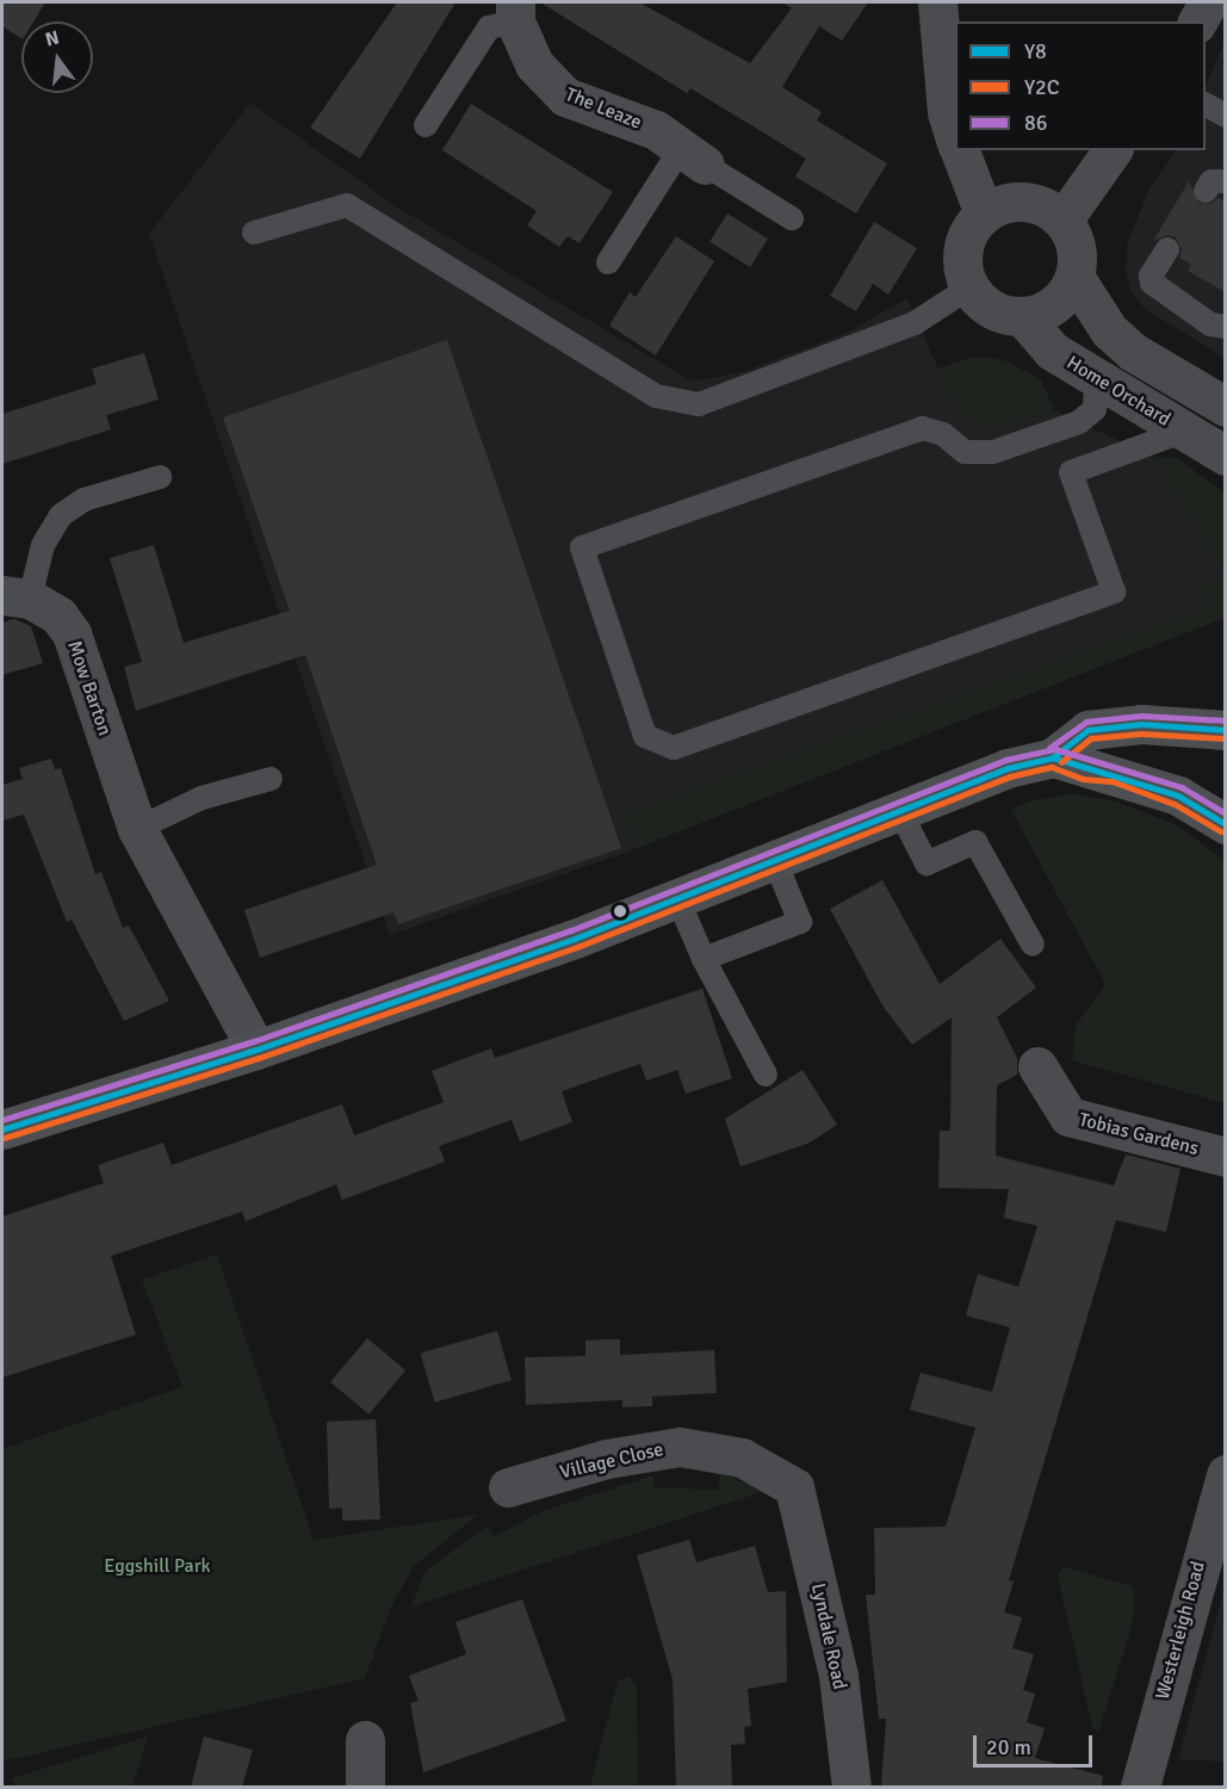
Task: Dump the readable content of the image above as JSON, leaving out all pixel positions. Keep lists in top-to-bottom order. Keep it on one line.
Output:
{"streets":{"street":["The Leaze","Home Orchard","Mow Barton","Tobias Gardens","Village Close","Westerleigh Road","Lyndale Road"]},"crossings":[["Village Close","Lyndale Road"]],"parks":["Eggshill Park"],"lines":["transit line 86","transit line Y8","transit line Y2C"],"legend":["Y8","Y2C","86"],"scale_bar":"20 m","north":"top"}
